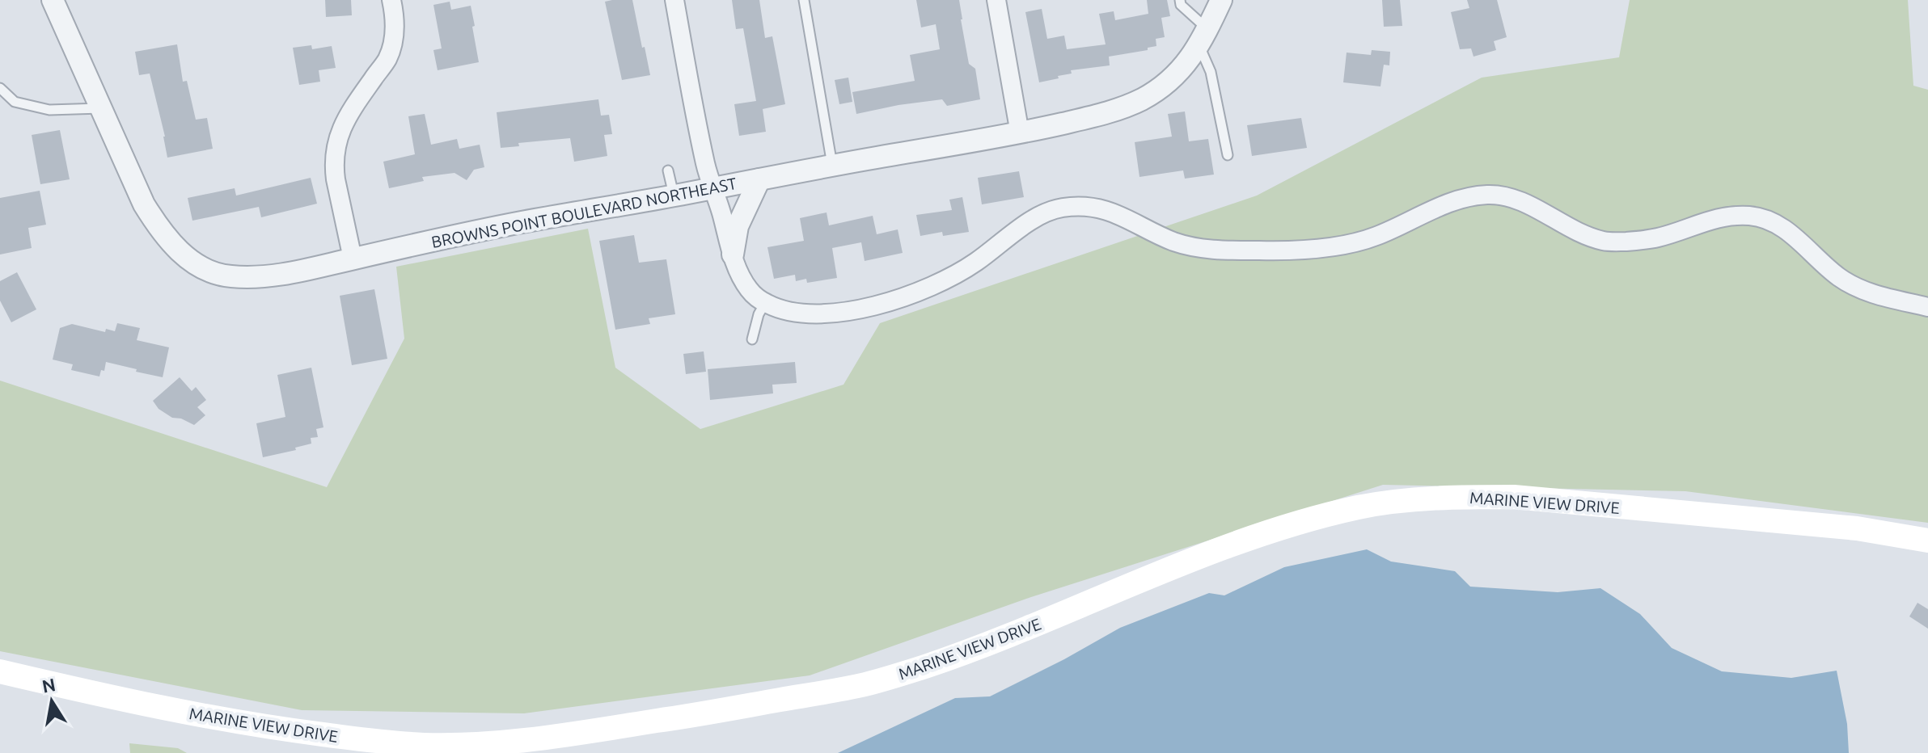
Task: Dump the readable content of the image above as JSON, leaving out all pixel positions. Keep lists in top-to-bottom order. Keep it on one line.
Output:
{"streets":{"main road":["MARINE VIEW DRIVE"],"street":["BROWNS POINT BOULEVARD NORTHEAST"]},"north":"top"}
